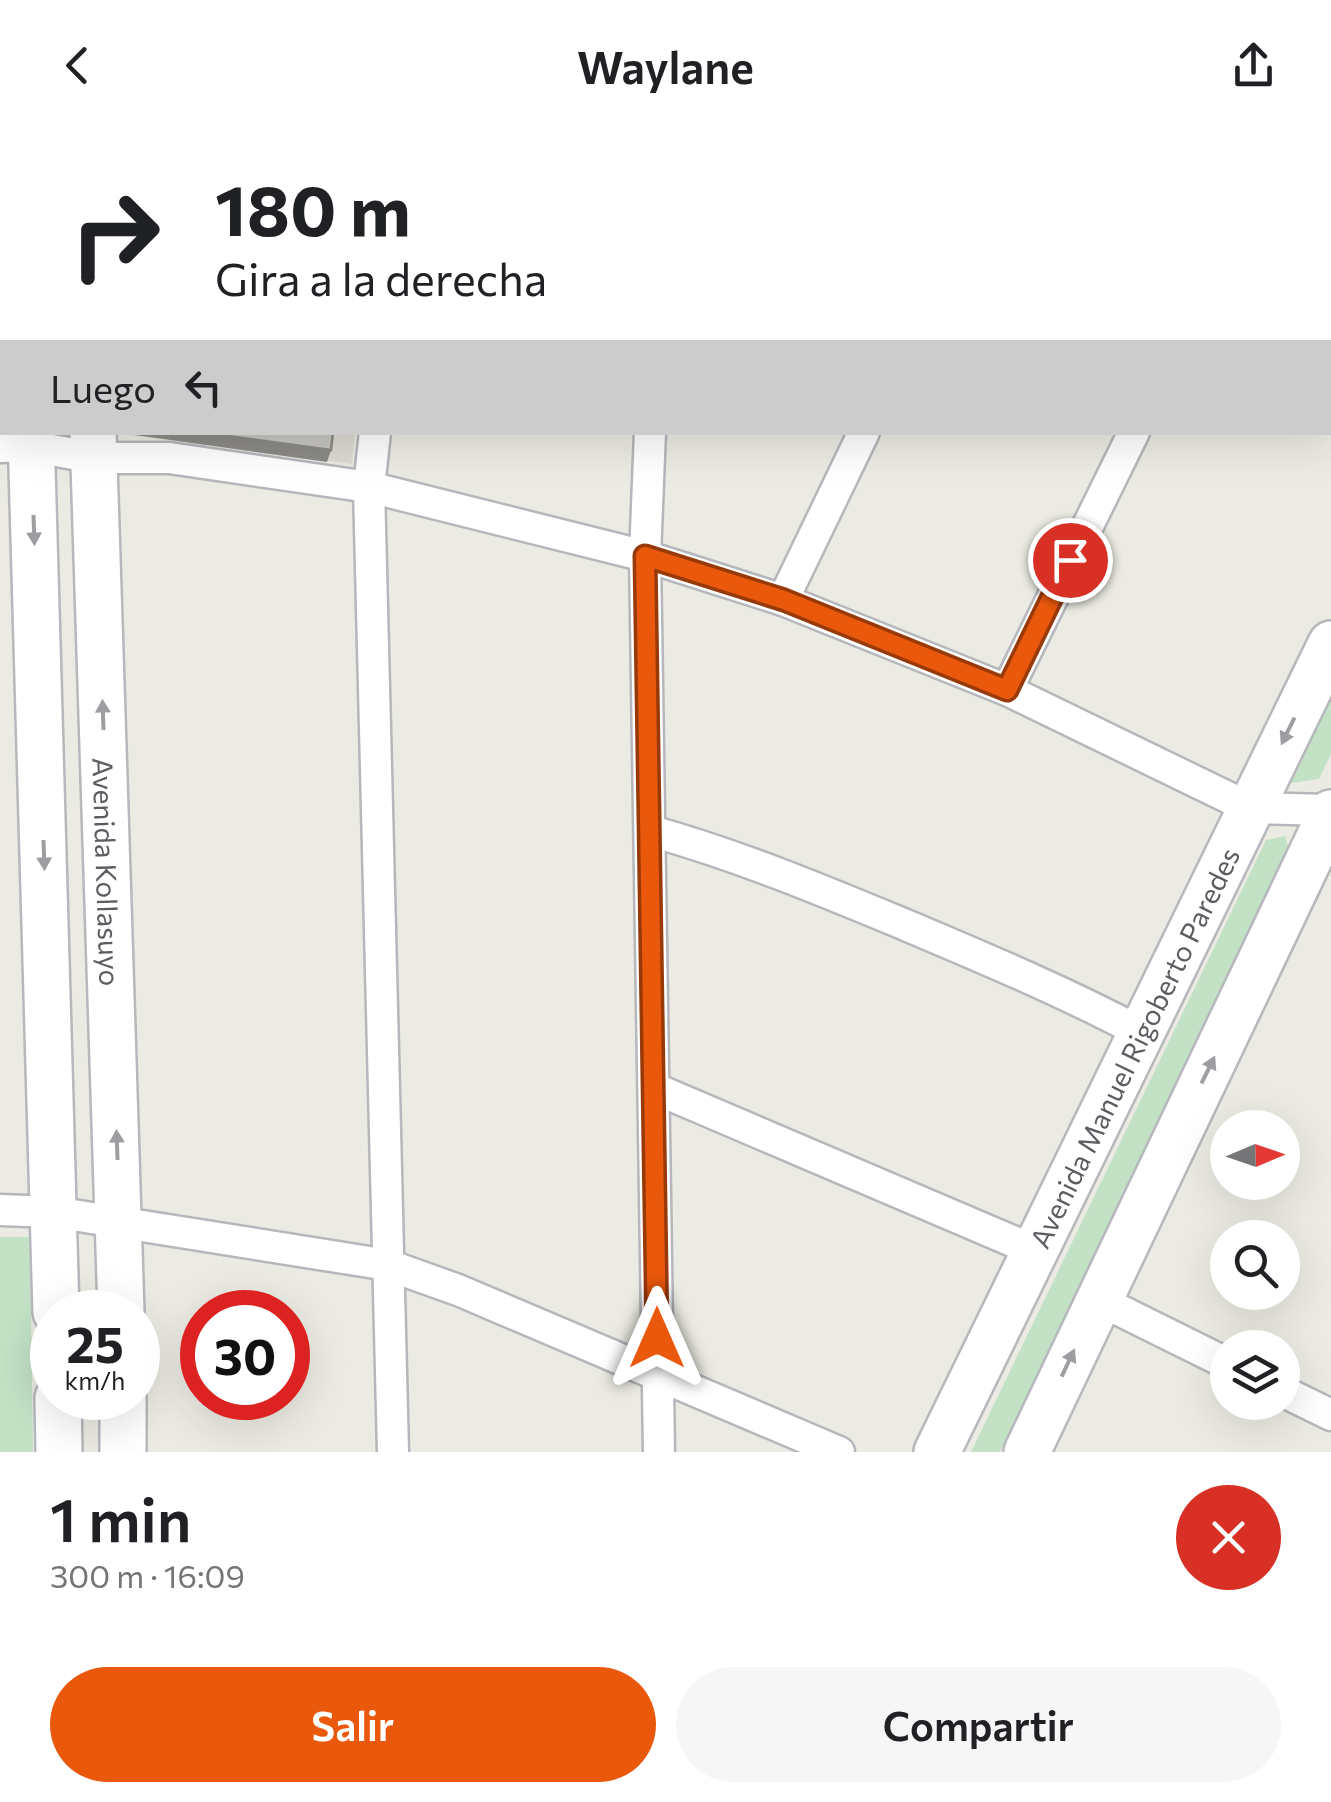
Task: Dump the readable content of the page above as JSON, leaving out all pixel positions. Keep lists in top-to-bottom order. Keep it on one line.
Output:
{"streets":{"street":["Avenida Kollasuyo","Avenida Manuel Rigoberto Paredes"]},"north":"right","page":{"header":"Waylane","turn":["180 m","Gira a la derecha"],"then":"Luego","speed":"25 km/h","limit":"30","heading":["1 min","300 m · 16:09"],"buttons":["Salir","Compartir"]}}
